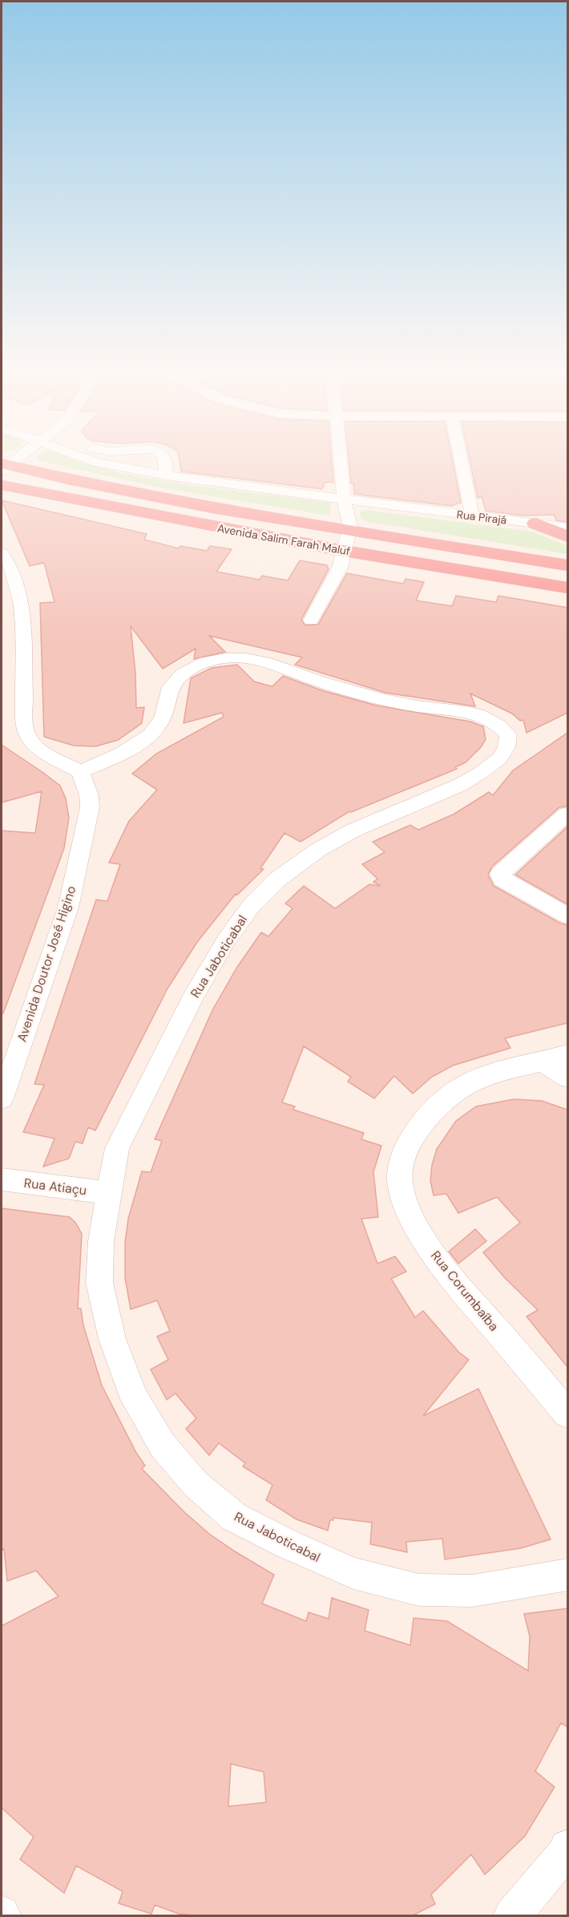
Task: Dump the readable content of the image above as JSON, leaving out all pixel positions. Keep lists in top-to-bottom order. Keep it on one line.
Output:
{"streets":{"highway":["Avenida Salim Farah Maluf"],"street":["Rua Pirajá","Rua Jaboticabal","Avenida Doutor José Higino","Rua Atiaçu","Rua Corumbaíba"]},"crossings":[["Rua Jaboticabal","Avenida Doutor José Higino"],["Rua Jaboticabal","Rua Atiaçu"]]}
